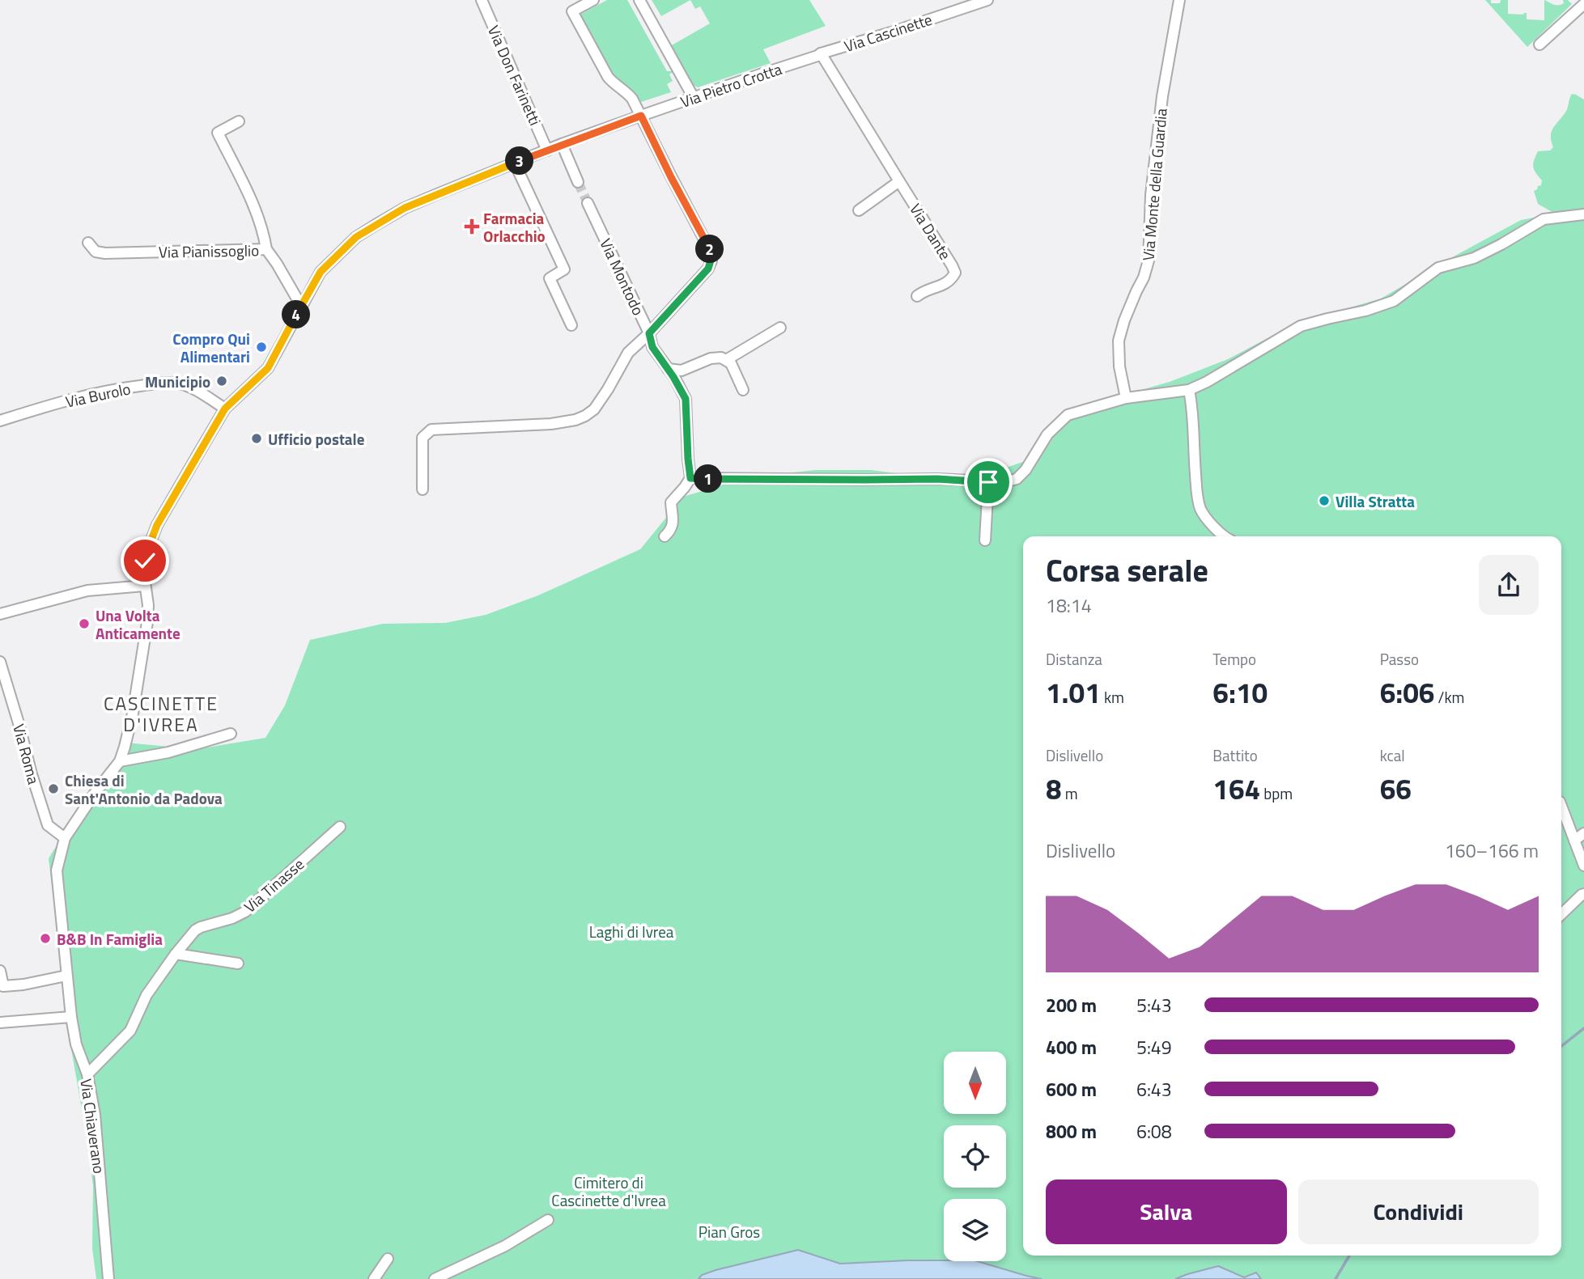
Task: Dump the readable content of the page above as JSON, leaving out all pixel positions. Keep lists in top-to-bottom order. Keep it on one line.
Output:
{"streets":{"street":["Via Cascinette","Via Don Farinetti","Via Pietro Crotta","Via Monte della Guardia","Via Dante","Via Pianissoglio","Via Montodo","Via Burolo","Via Roma","Via Tinasse","Via Chiaverano"]},"crossings":[["Via Cascinette","Via Pietro Crotta"],["Via Cascinette","Via Dante"],["Via Don Farinetti","Via Pietro Crotta"],["Via Pietro Crotta","Via Dante"],["Via Pietro Crotta","Via Pianissoglio"],["Via Pietro Crotta","Via Burolo"],["Via Pietro Crotta","Via Chiaverano"],["Via Roma","Via Chiaverano"],["Via Tinasse","Via Chiaverano"]],"districts":["CASCINETTE D'IVREA"],"parks":["Laghi di Ivrea","Cimitero di Cascinette d'Ivrea","Pian Gros"],"places":{"health":["Farmacia Orlacchio"],"other":["Compro Qui Alimentari","Municipio","Ufficio postale","Villa Stratta","Una Volta Anticamente","Chiesa di Sant'Antonio da Padova","B&B In Famiglia"]},"north":"bottom","page":{"pins":["3","2","4","1"],"heading":["Corsa serale","18:14"],"stats":[["Distanza","1.01 km"],["Tempo","6:10"],["Passo","6:06 /km"],["Dislivello","8 m"],["Battito","164 bpm"],["kcal","66"]],"chart":["Dislivello","160–166 m"],"list":[{"name":"200 m","note":"5:43"},{"name":"400 m","note":"5:49"},{"name":"600 m","note":"6:43"},{"name":"800 m","note":"6:08"}],"buttons":["Salva","Condividi"]}}
